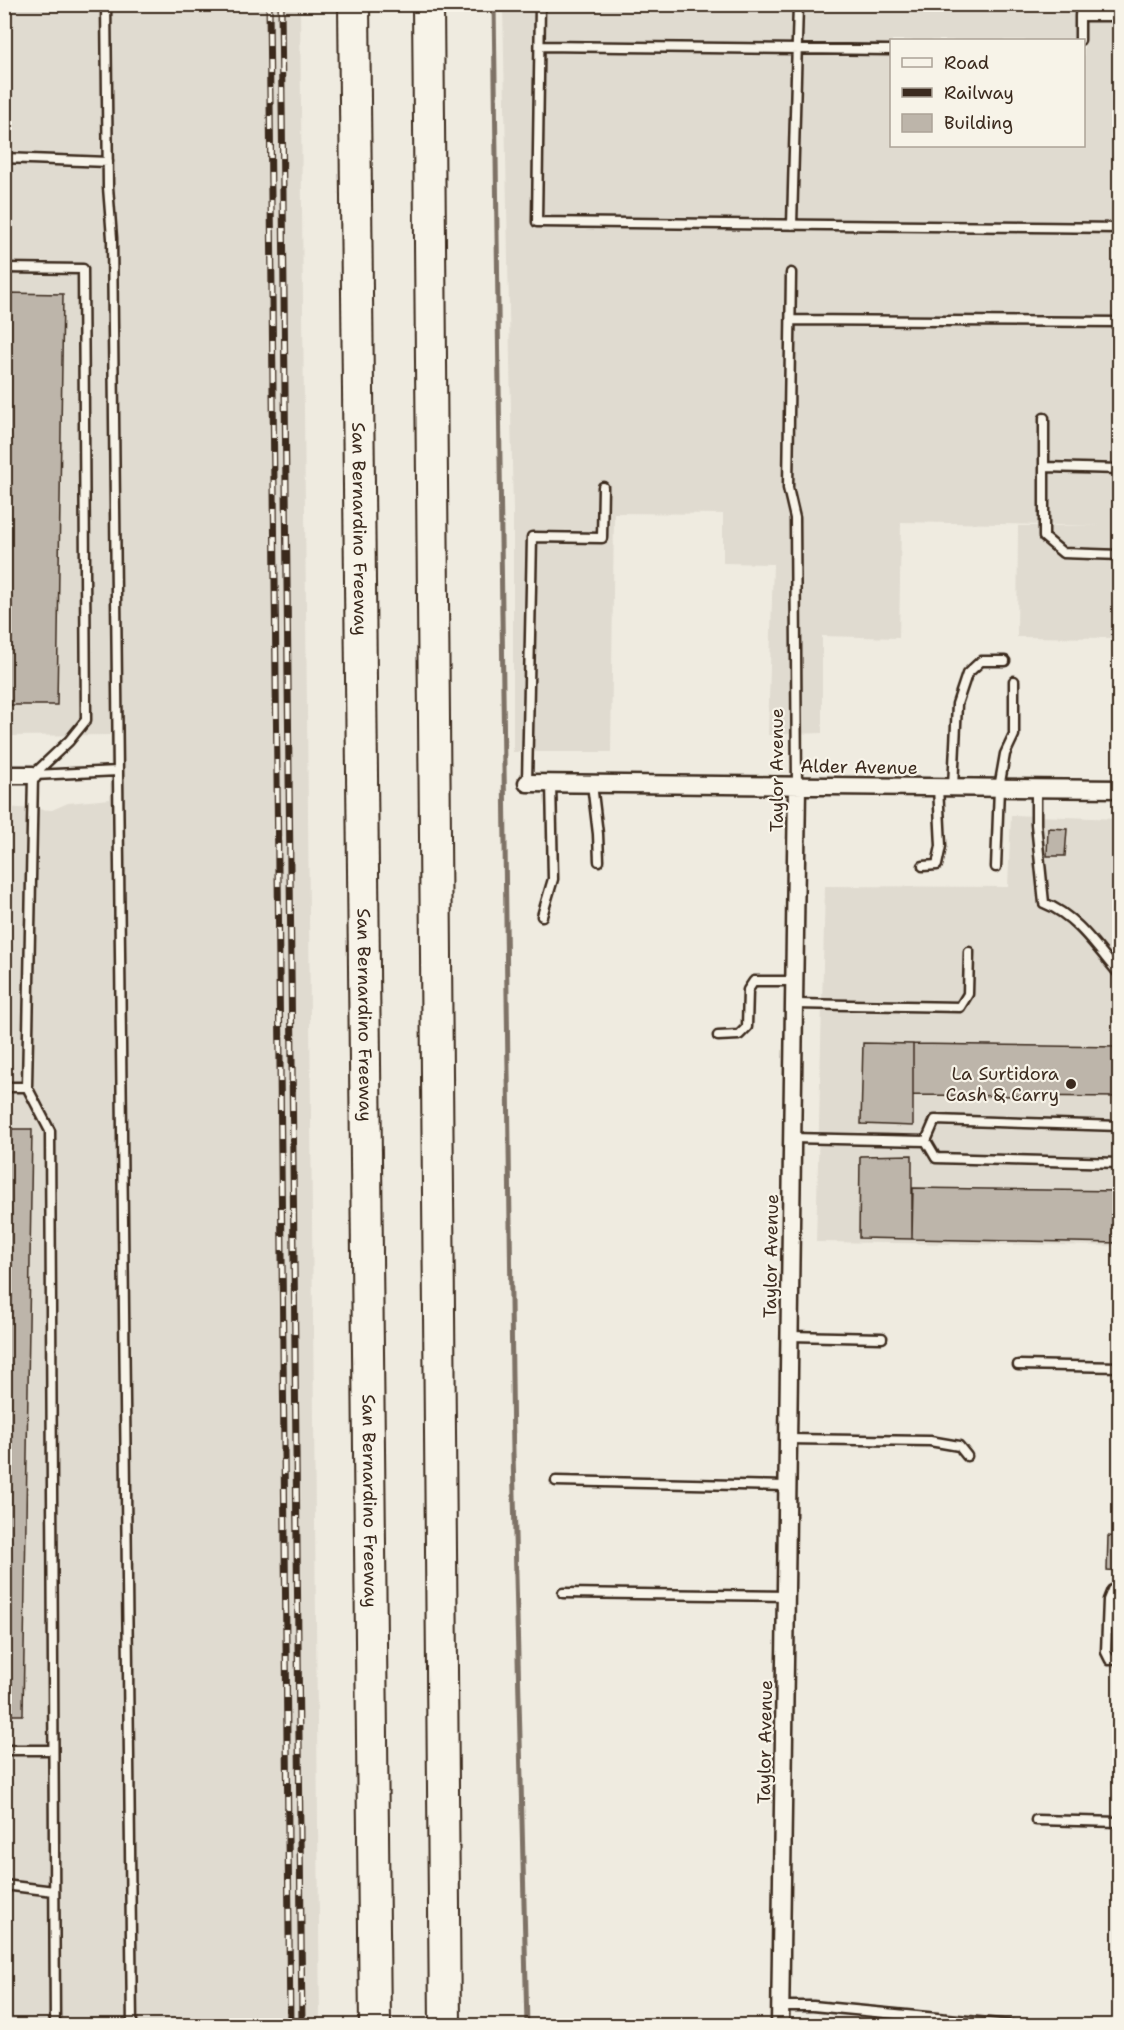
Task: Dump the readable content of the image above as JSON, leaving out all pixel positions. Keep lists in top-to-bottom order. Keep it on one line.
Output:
{"streets":{"highway":["San Bernardino Freeway"],"street":["Alder Avenue","Taylor Avenue"]},"crossings":[["Alder Avenue","Taylor Avenue"]],"places":["La Surtidora Cash & Carry"],"legend":["Road","Railway","Building"]}
